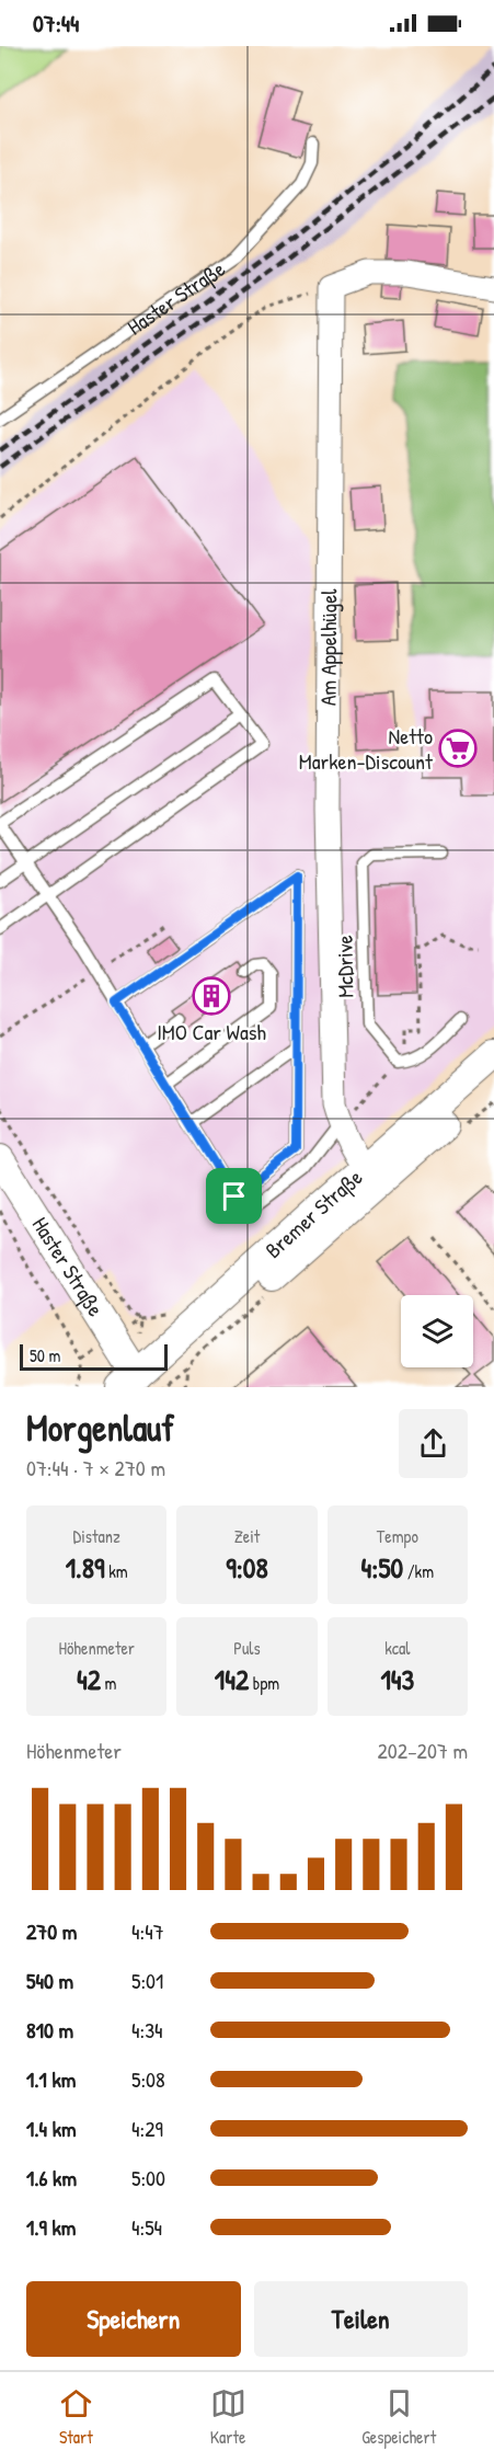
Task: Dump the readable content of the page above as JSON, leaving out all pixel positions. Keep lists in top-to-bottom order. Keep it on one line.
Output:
{"streets":{"street":["Haster Straße","Am Appelhügel","Bremer Straße"],"lane":["McDrive"]},"crossings":[["Haster Straße","Bremer Straße"],["Am Appelhügel","Bremer Straße"]],"places":{"supermarket":["Netto Marken-Discount"],"building":["IMO Car Wash"]},"scale_bar":"50 m","page":{"status":"07:44","scale":"50 m","heading":["Morgenlauf","07:44 · 7 × 270 m"],"stats":[["Distanz","1.89 km"],["Zeit","9:08"],["Tempo","4:50 /km"],["Höhenmeter","42 m"],["Puls","142 bpm"],["kcal","143"]],"chart":["Höhenmeter","202–207 m"],"list":[{"name":"270 m","note":"4:47"},{"name":"540 m","note":"5:01"},{"name":"810 m","note":"4:34"},{"name":"1.1 km","note":"5:08"},{"name":"1.4 km","note":"4:29"},{"name":"1.6 km","note":"5:00"},{"name":"1.9 km","note":"4:54"}],"buttons":["Speichern","Teilen"],"tabs":["Start","Karte","Gespeichert"]}}
